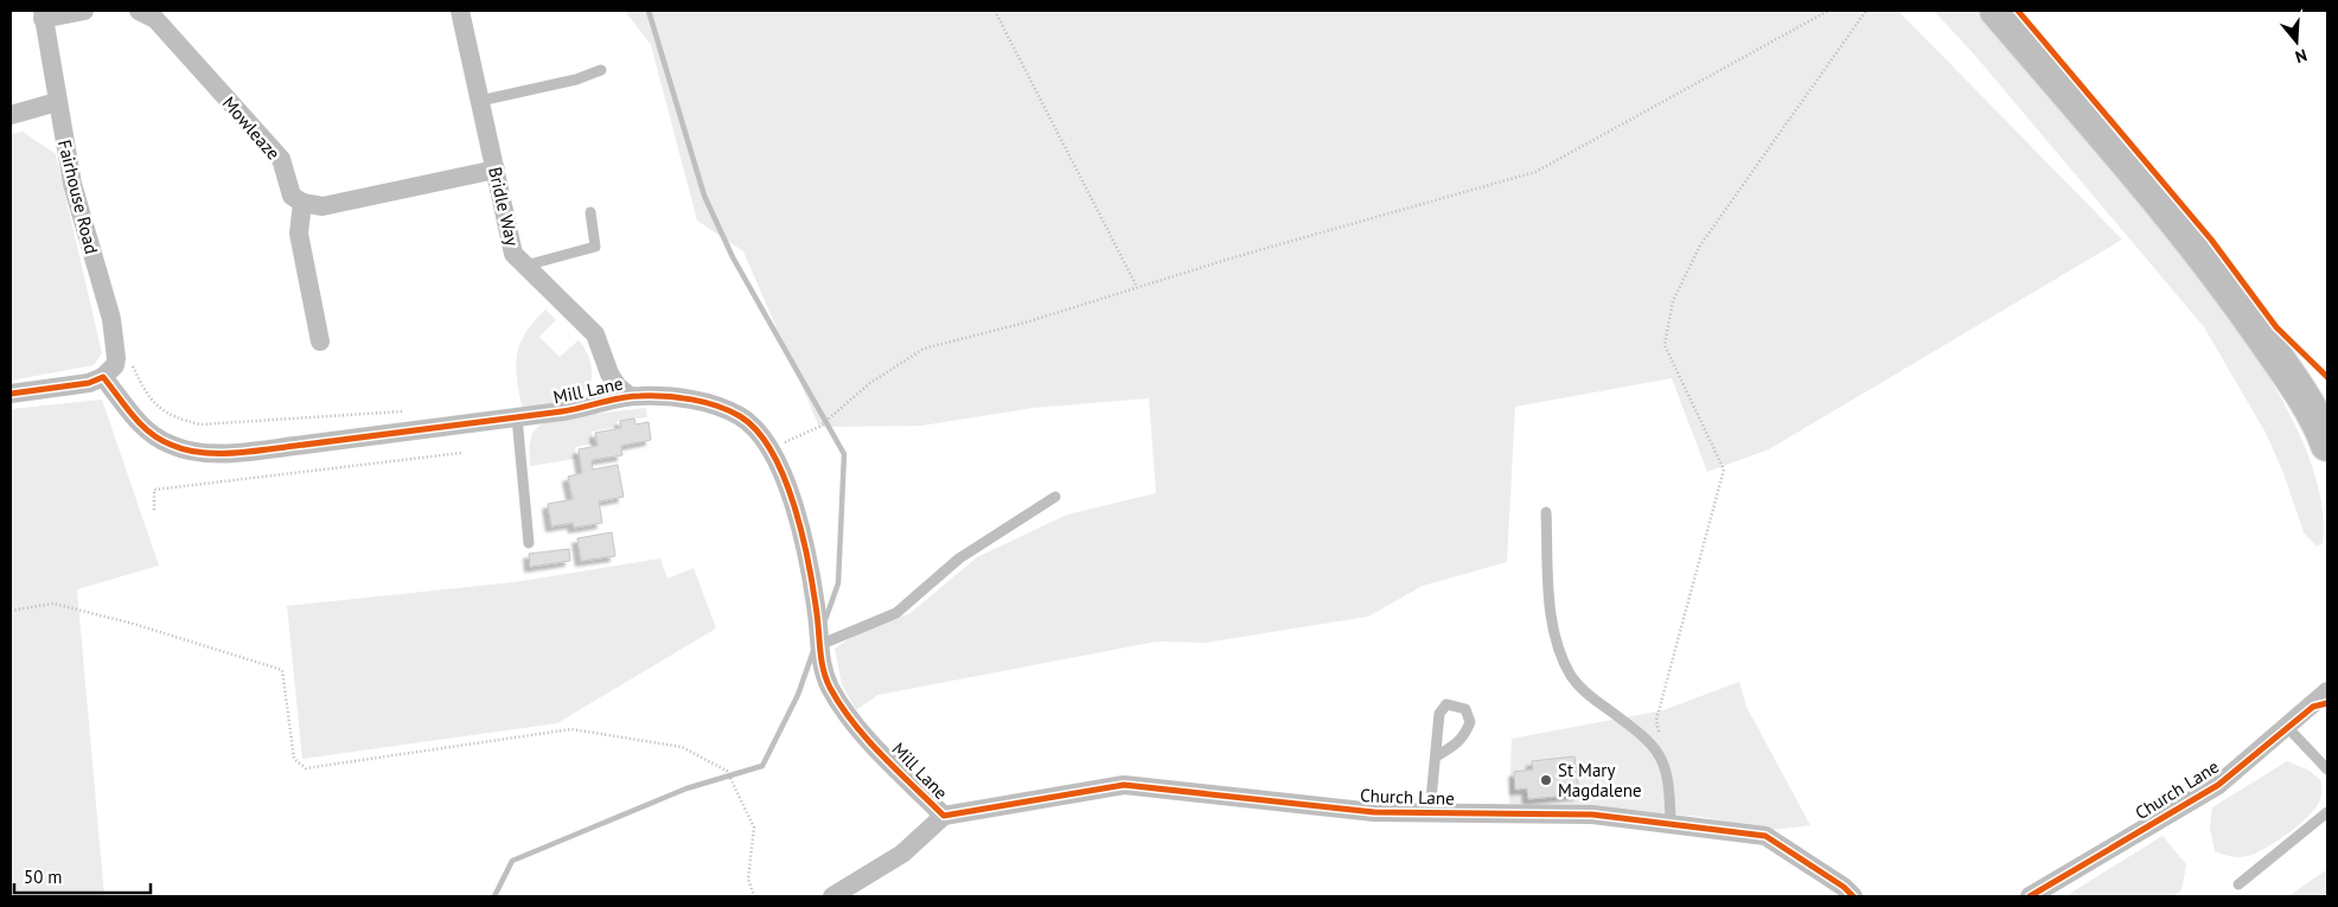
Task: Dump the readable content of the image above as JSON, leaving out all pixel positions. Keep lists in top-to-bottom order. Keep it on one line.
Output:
{"streets":{"street":["Mowleaze","Fairhouse Road","Bridle Way","Mill Lane","Church Lane"]},"crossings":[["Bridle Way","Mill Lane"],["Mill Lane","Church Lane"]],"places":["St Mary Magdalene"],"scale_bar":"50 m","north":"bottom"}
